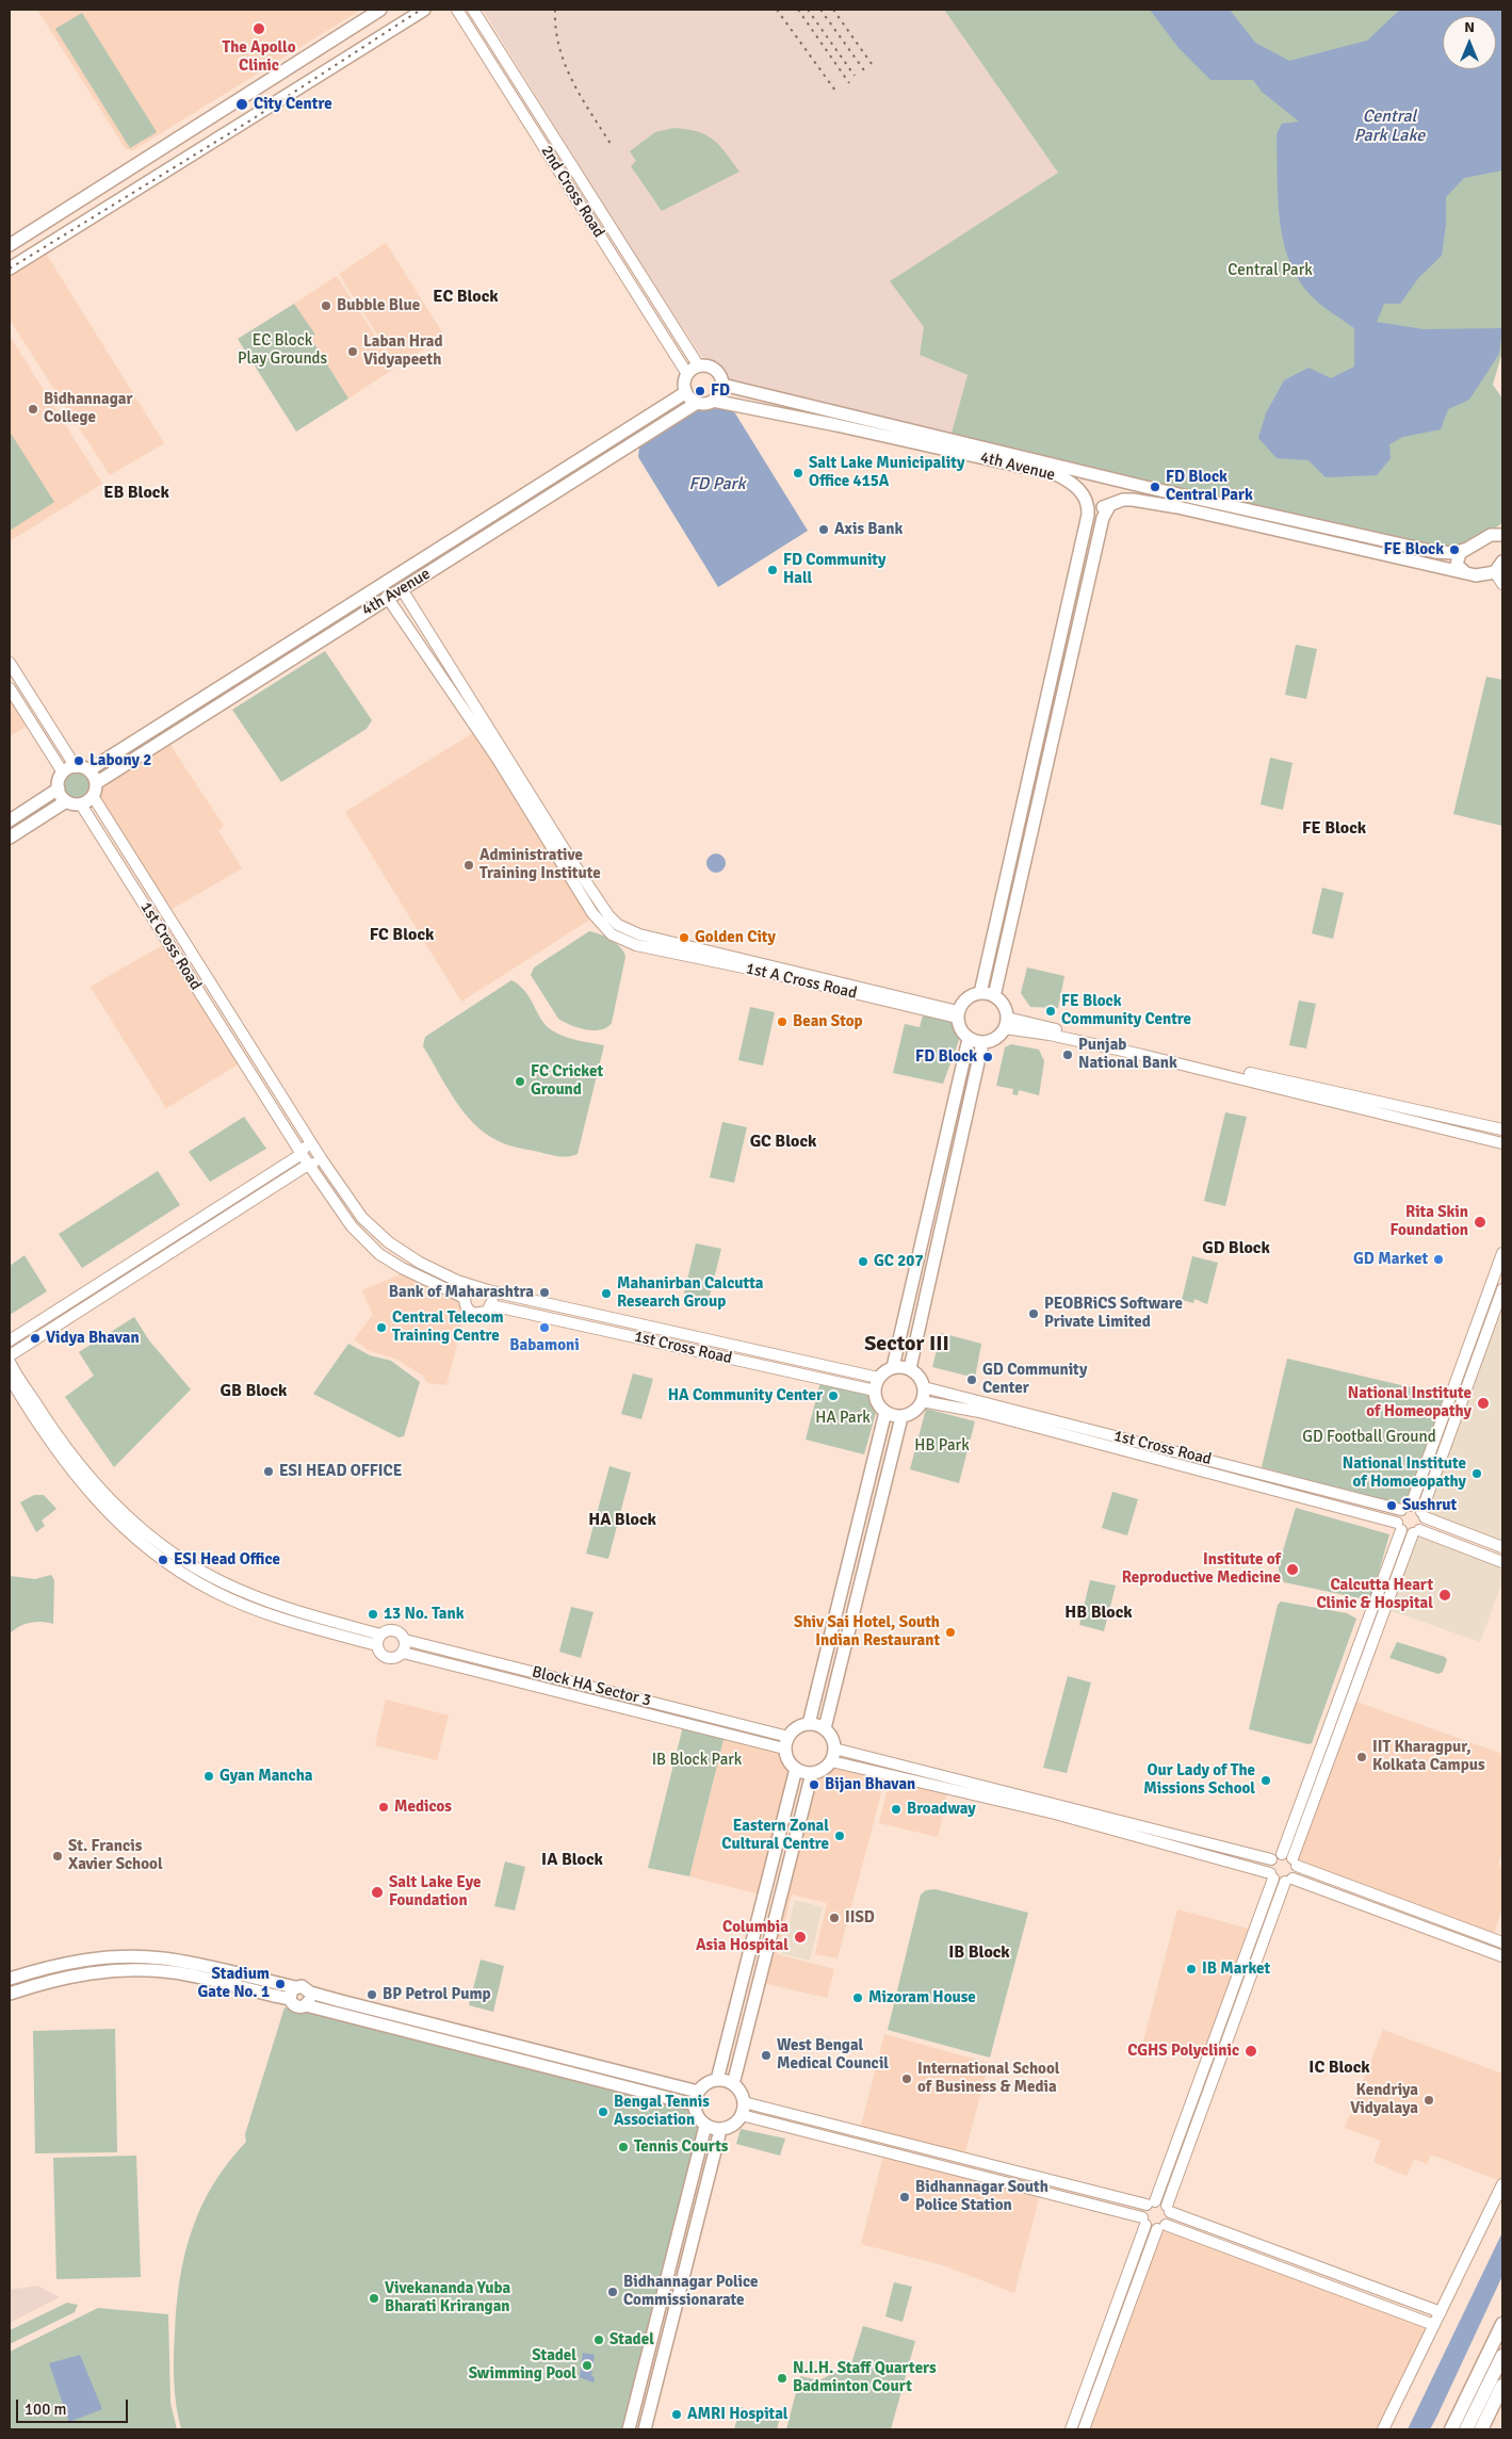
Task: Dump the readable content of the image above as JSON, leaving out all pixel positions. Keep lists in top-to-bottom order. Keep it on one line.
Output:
{"streets":{"main road":["4th Avenue"],"street":["2nd Cross Road","1st Cross Road","1st A Cross Road","Block HA Sector 3"]},"crossings":[["2nd Cross Road","4th Avenue"],["4th Avenue","1st Cross Road"]],"districts":["EC Block","EB Block","FE Block","FC Block","GC Block","GD Block","Sector III","GB Block","HA Block","HB Block","IA Block","IB Block","IC Block"],"water":["Central Park Lake","FD Park"],"parks":["Central Park","EC Block Play Grounds","HA Park","GD Football Ground","HB Park","IB Block Park"],"places":["The Apollo Clinic","City Centre","Bubble Blue","Laban Hrad Vidyapeeth","FD","Bidhannagar College","Salt Lake Municipality Office 415A","FD Block Central Park","Axis Bank","FE Block","FD Community Hall","Labony 2","Administrative Training Institute","Golden City","FE Block Community Centre","Bean Stop","Punjab National Bank","FD Block","FC Cricket Ground","Rita Skin Foundation","GD Market","GC 207","Bank of Maharashtra","Mahanirban Calcutta Research Group","PEOBRiCS Software Private Limited","Central Telecom Training Centre","Babamoni","Vidya Bhavan","GD Community Center","HA Community Center","National Institute of Homeopathy","ESI HEAD OFFICE","National Institute of Homoeopathy","Sushrut","ESI Head Office","Institute of Reproductive Medicine","Calcutta Heart Clinic & Hospital","13 No. Tank","Shiv Sai Hotel, South Indian Restaurant","IIT Kharagpur, Kolkata Campus","Gyan Mancha","Our Lady of The Missions School","Bijan Bhavan","Medicos","Broadway","Eastern Zonal Cultural Centre","St. Francis Xavier School","Salt Lake Eye Foundation","IISD","Columbia Asia Hospital","IB Market","Stadium Gate No. 1","BP Petrol Pump","Mizoram House","CGHS Polyclinic","West Bengal Medical Council","International School of Business & Media","Kendriya Vidyalaya","Bengal Tennis Association","Tennis Courts","Bidhannagar South Police Station","Bidhannagar Police Commissionarate","Vivekananda Yuba Bharati Krirangan","Stadel","Stadel Swimming Pool","N.I.H. Staff Quarters Badminton Court","AMRI Hospital"],"scale_bar":"100 m","north":"top"}
